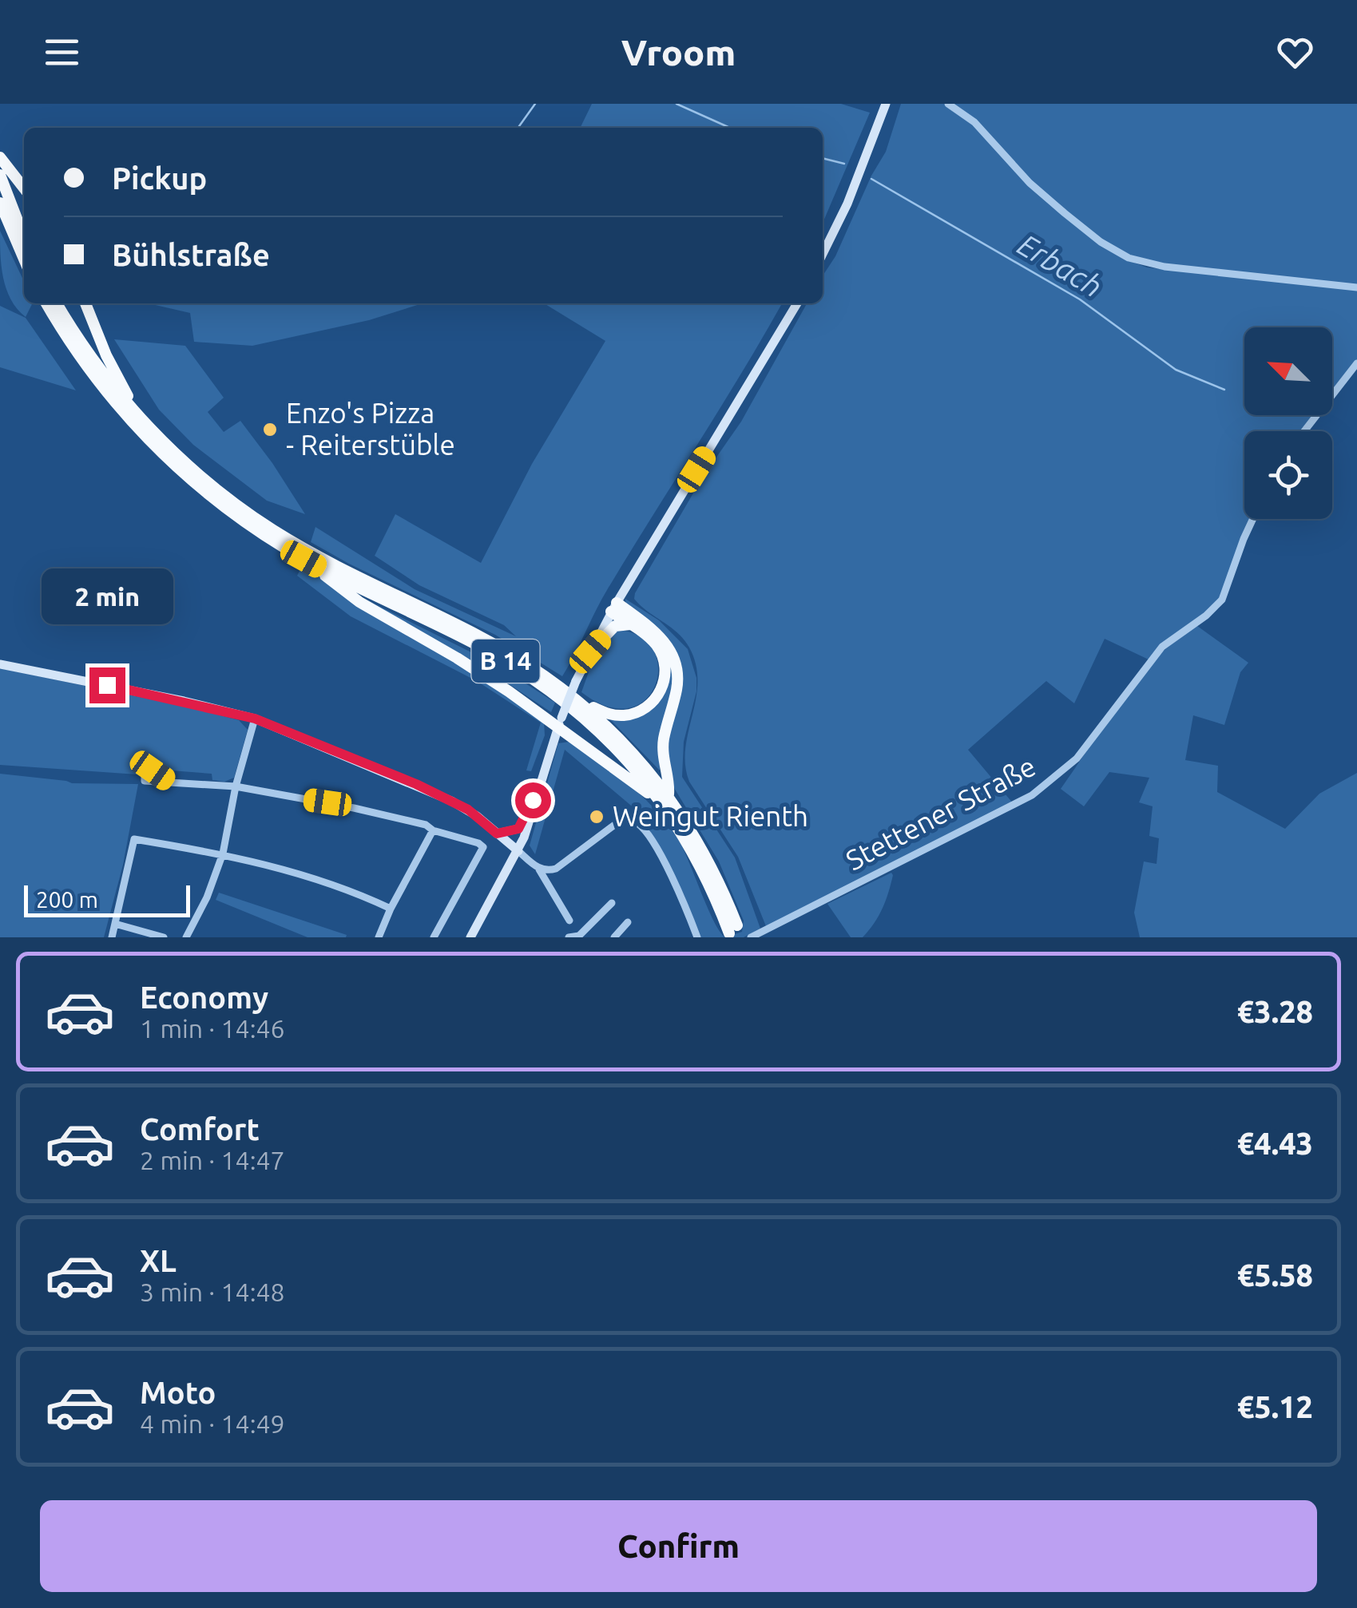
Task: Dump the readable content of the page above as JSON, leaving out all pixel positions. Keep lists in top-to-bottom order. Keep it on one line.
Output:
{"streets":{"highway":["B 14"],"street":["Stettener Straße"]},"water":["Erbach"],"places":["Enzo's Pizza - Reiterstüble","Weingut Rienth"],"scale_bar":"200 m","north":"top left","page":{"header":"Vroom","banner":["Pickup","Bühlstraße"],"bubble":"2 min","scale":"200 m","list":[{"name":"Economy","note":"1 min · 14:46","value":"€3.28"},{"name":"Comfort","note":"2 min · 14:47","value":"€4.43"},{"name":"XL","note":"3 min · 14:48","value":"€5.58"},{"name":"Moto","note":"4 min · 14:49","value":"€5.12"}],"buttons":"Confirm"}}
